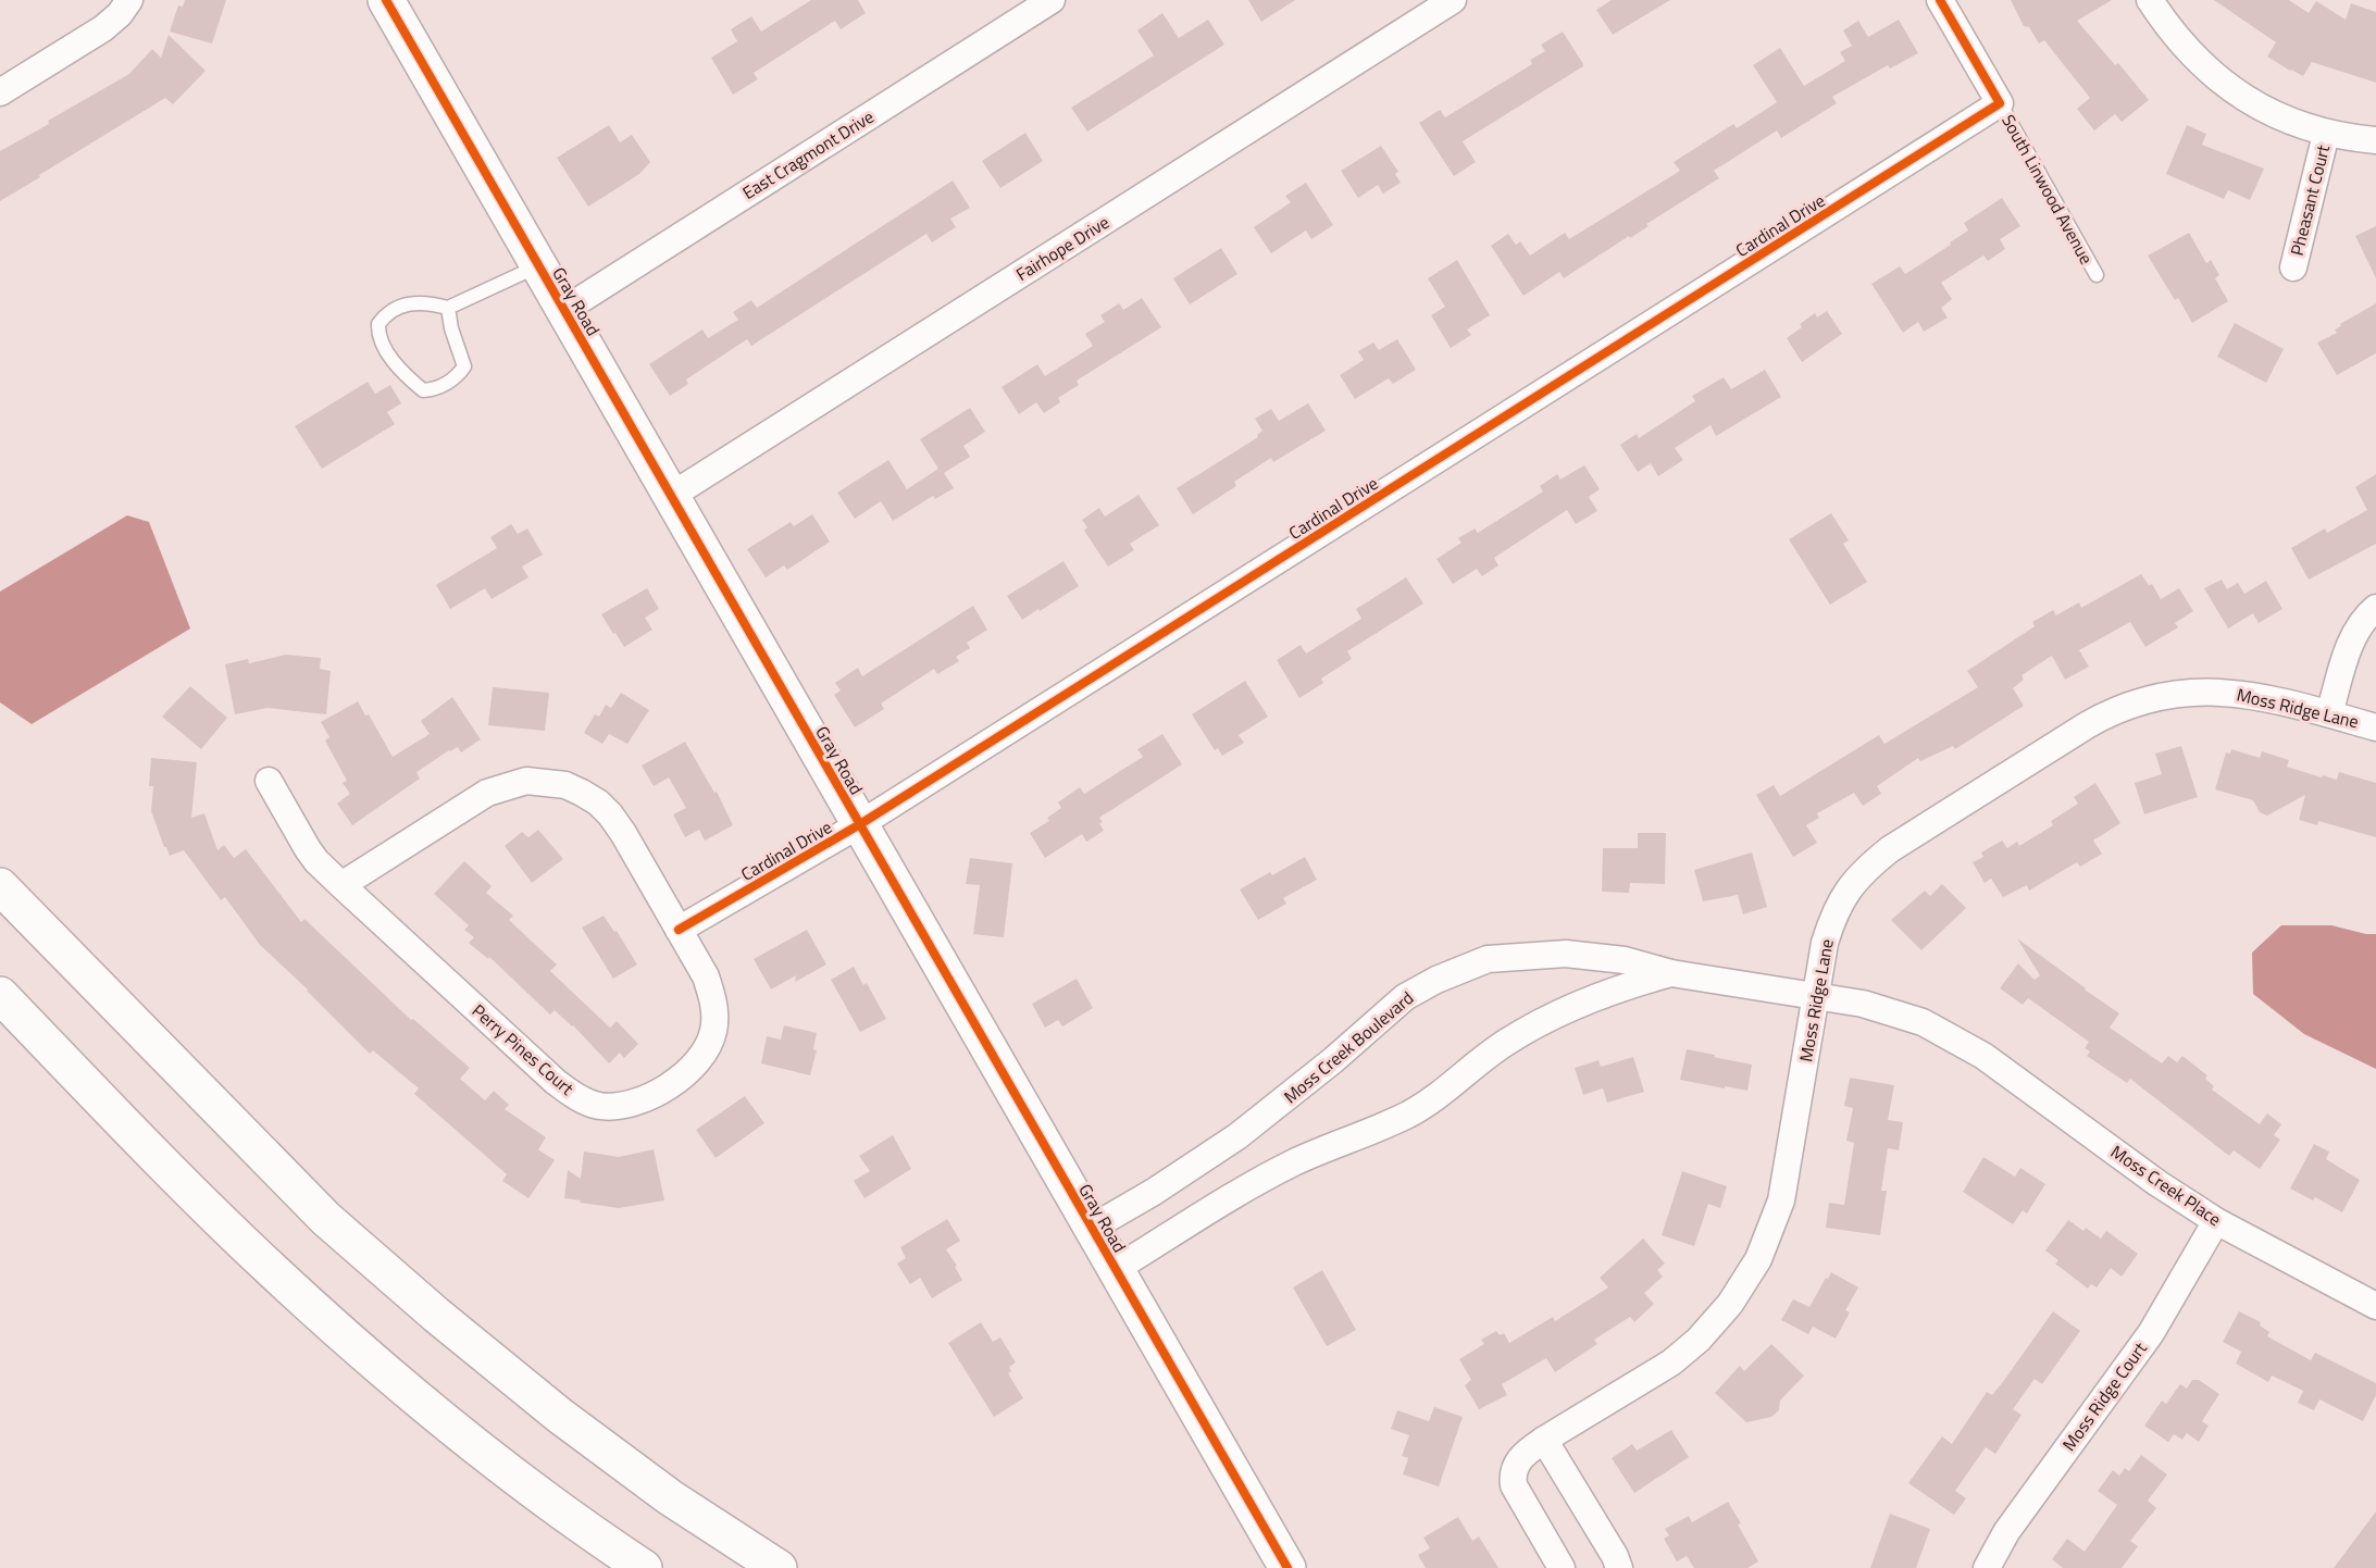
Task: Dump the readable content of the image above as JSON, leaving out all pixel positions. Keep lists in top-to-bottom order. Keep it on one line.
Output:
{"streets":{"main road":["Gray Road"],"street":["East Cragmont Drive","South Linwood Avenue","Pheasant Court","Cardinal Drive","Fairhope Drive","Moss Ridge Lane","Moss Creek Boulevard","Perry Pines Court","Moss Creek Place","Moss Ridge Court"]},"crossings":[["East Cragmont Drive","Gray Road"],["South Linwood Avenue","Cardinal Drive"],["Cardinal Drive","Gray Road"],["Cardinal Drive","Perry Pines Court"],["Fairhope Drive","Gray Road"],["Gray Road","Moss Creek Boulevard"],["Moss Ridge Lane","Moss Creek Boulevard"],["Moss Creek Boulevard","Moss Creek Place"],["Moss Creek Place","Moss Ridge Court"]]}
